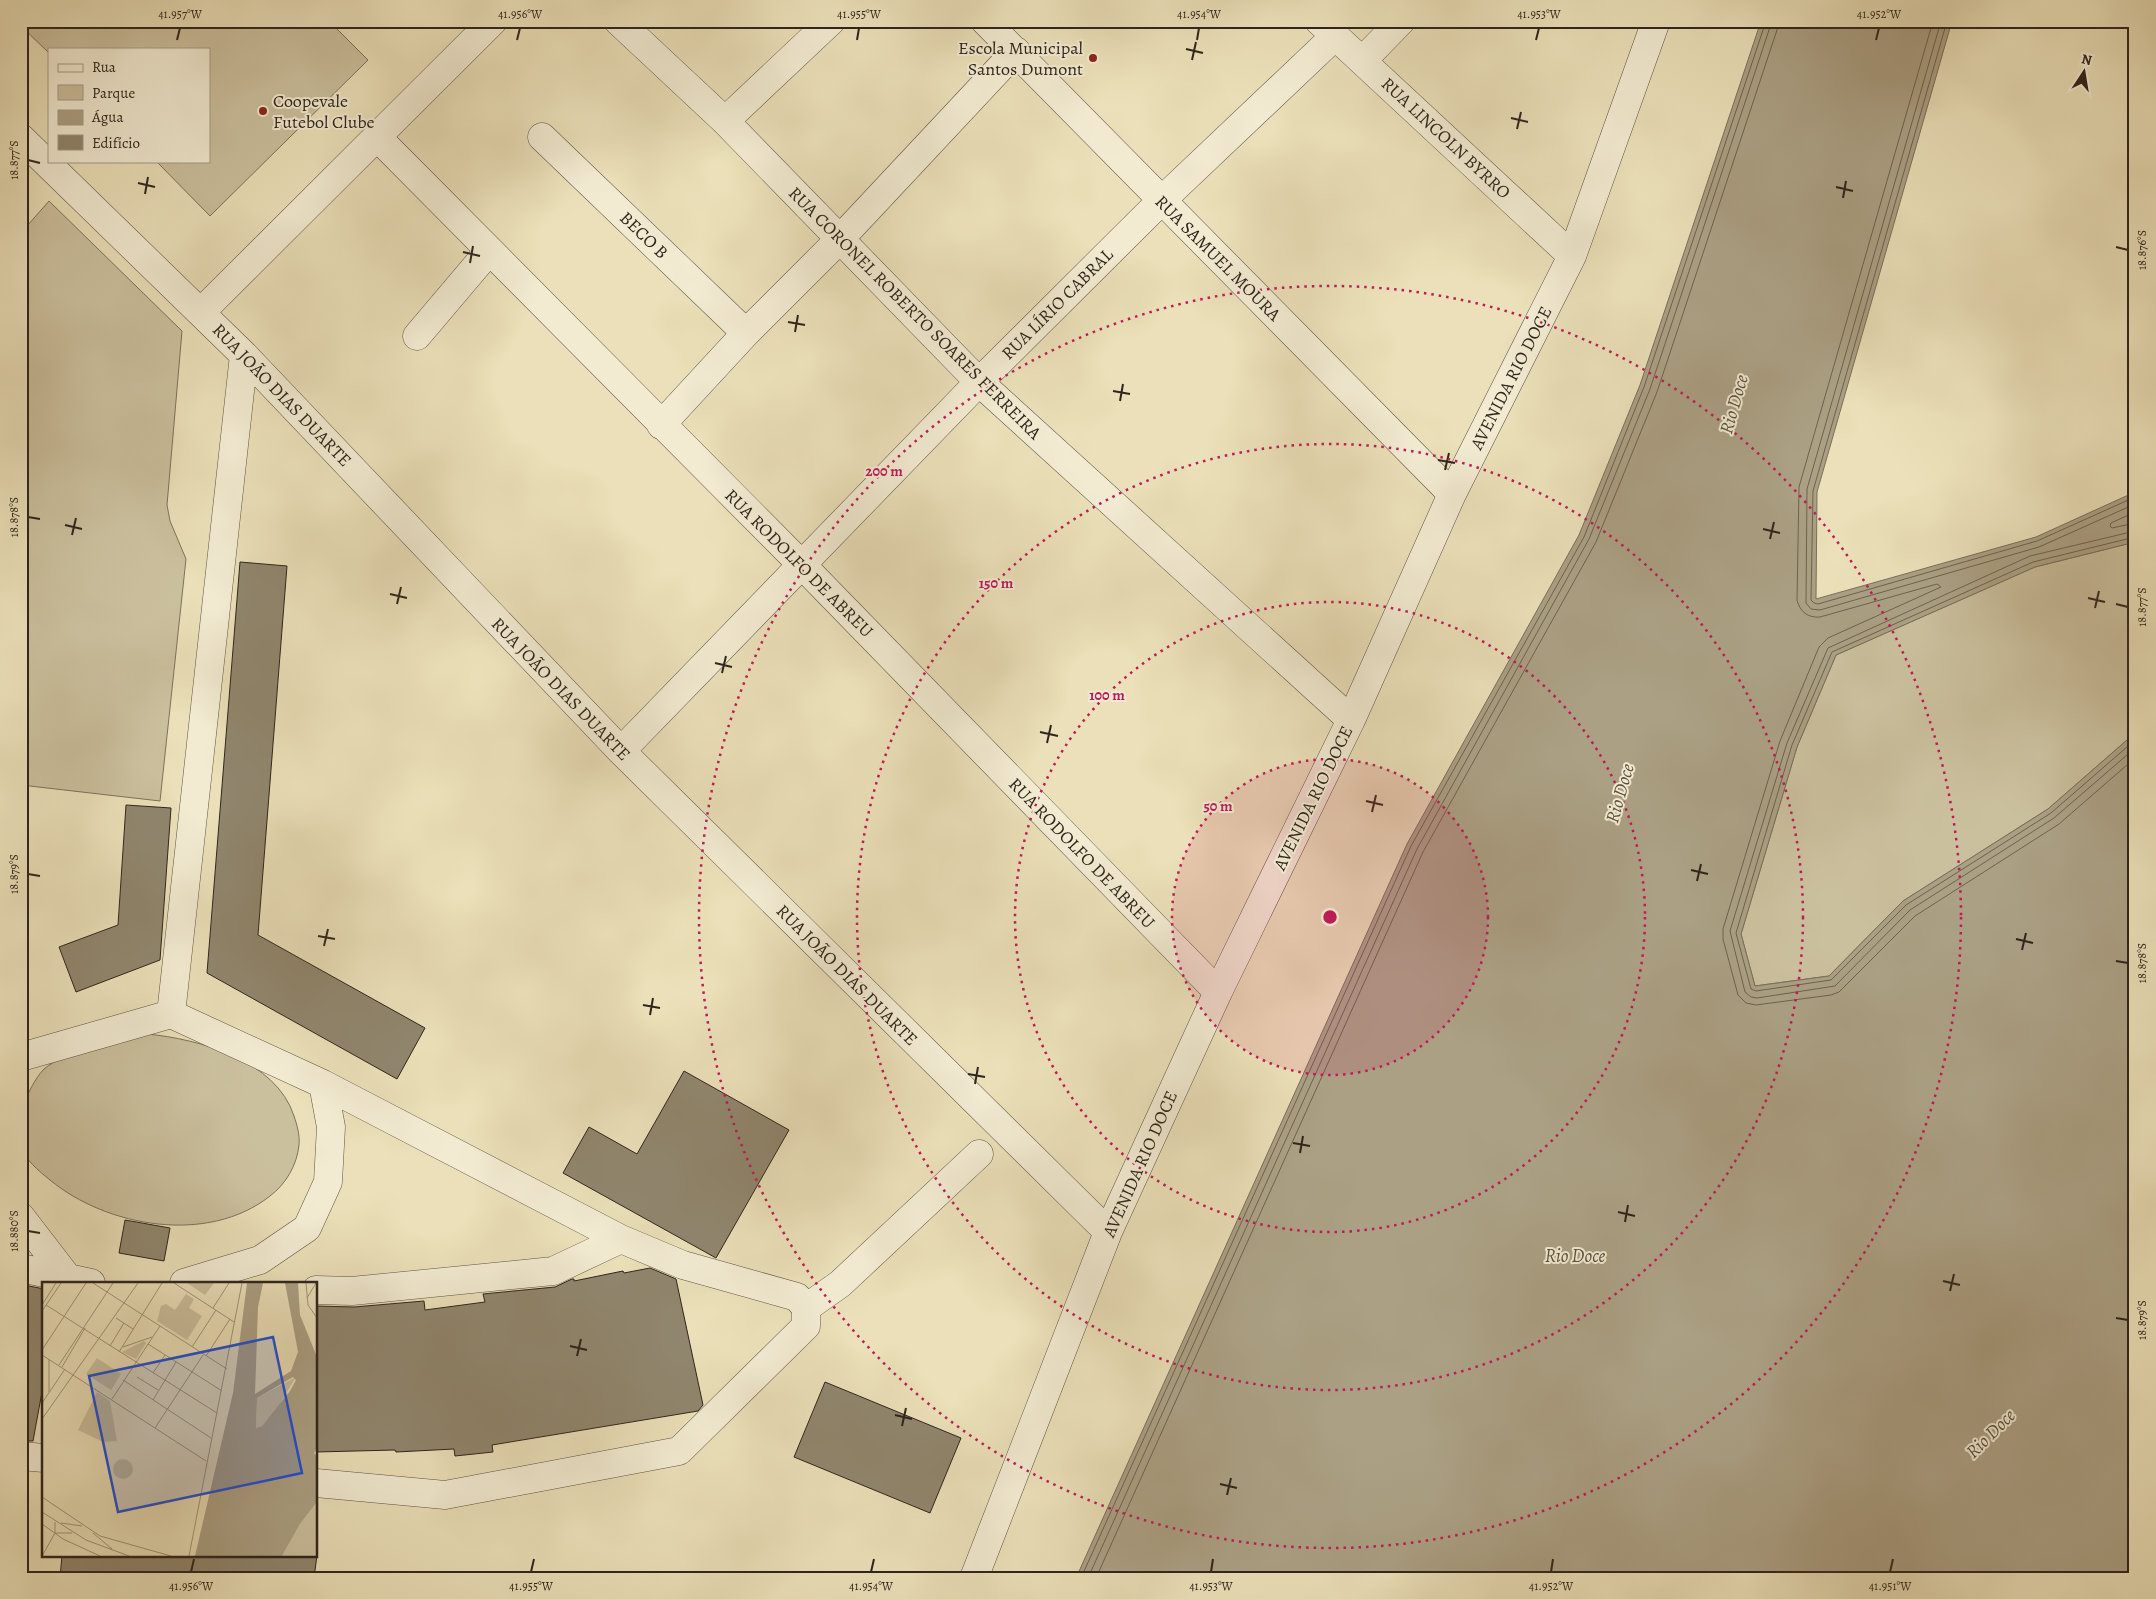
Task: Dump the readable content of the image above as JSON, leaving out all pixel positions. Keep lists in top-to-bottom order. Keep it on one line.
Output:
{"streets":{"street":["RUA LINCOLN BYRRO","BECO B","RUA SAMUEL MOURA","RUA LÍRIO CABRAL","RUA CORONEL ROBERTO SOARES FERREIRA","AVENIDA RIO DOCE","RUA JOÃO DIAS DUARTE","RUA RODOLFO DE ABREU"]},"crossings":[["RUA LINCOLN BYRRO","RUA LÍRIO CABRAL"],["RUA LINCOLN BYRRO","AVENIDA RIO DOCE"],["RUA SAMUEL MOURA","RUA LÍRIO CABRAL"],["RUA SAMUEL MOURA","AVENIDA RIO DOCE"],["RUA LÍRIO CABRAL","RUA CORONEL ROBERTO SOARES FERREIRA"],["RUA LÍRIO CABRAL","RUA JOÃO DIAS DUARTE"],["RUA LÍRIO CABRAL","RUA RODOLFO DE ABREU"],["RUA CORONEL ROBERTO SOARES FERREIRA","AVENIDA RIO DOCE"],["AVENIDA RIO DOCE","RUA JOÃO DIAS DUARTE"],["AVENIDA RIO DOCE","RUA RODOLFO DE ABREU"]],"water":["Rio Doce"],"places":["Escola Municipal Santos Dumont","Coopevale Futebol Clube"],"legend":["Rua","Parque","Água","Edifício"],"north":"top","coordinates":["41.957°W","41.956°W","41.955°W","41.954°W","41.953°W","41.952°W","18.877°S","18.876°S","18.878°S","18.879°S","18.880°S","41.951°W"],"rings":["200 m","150 m","100 m","50 m"]}
